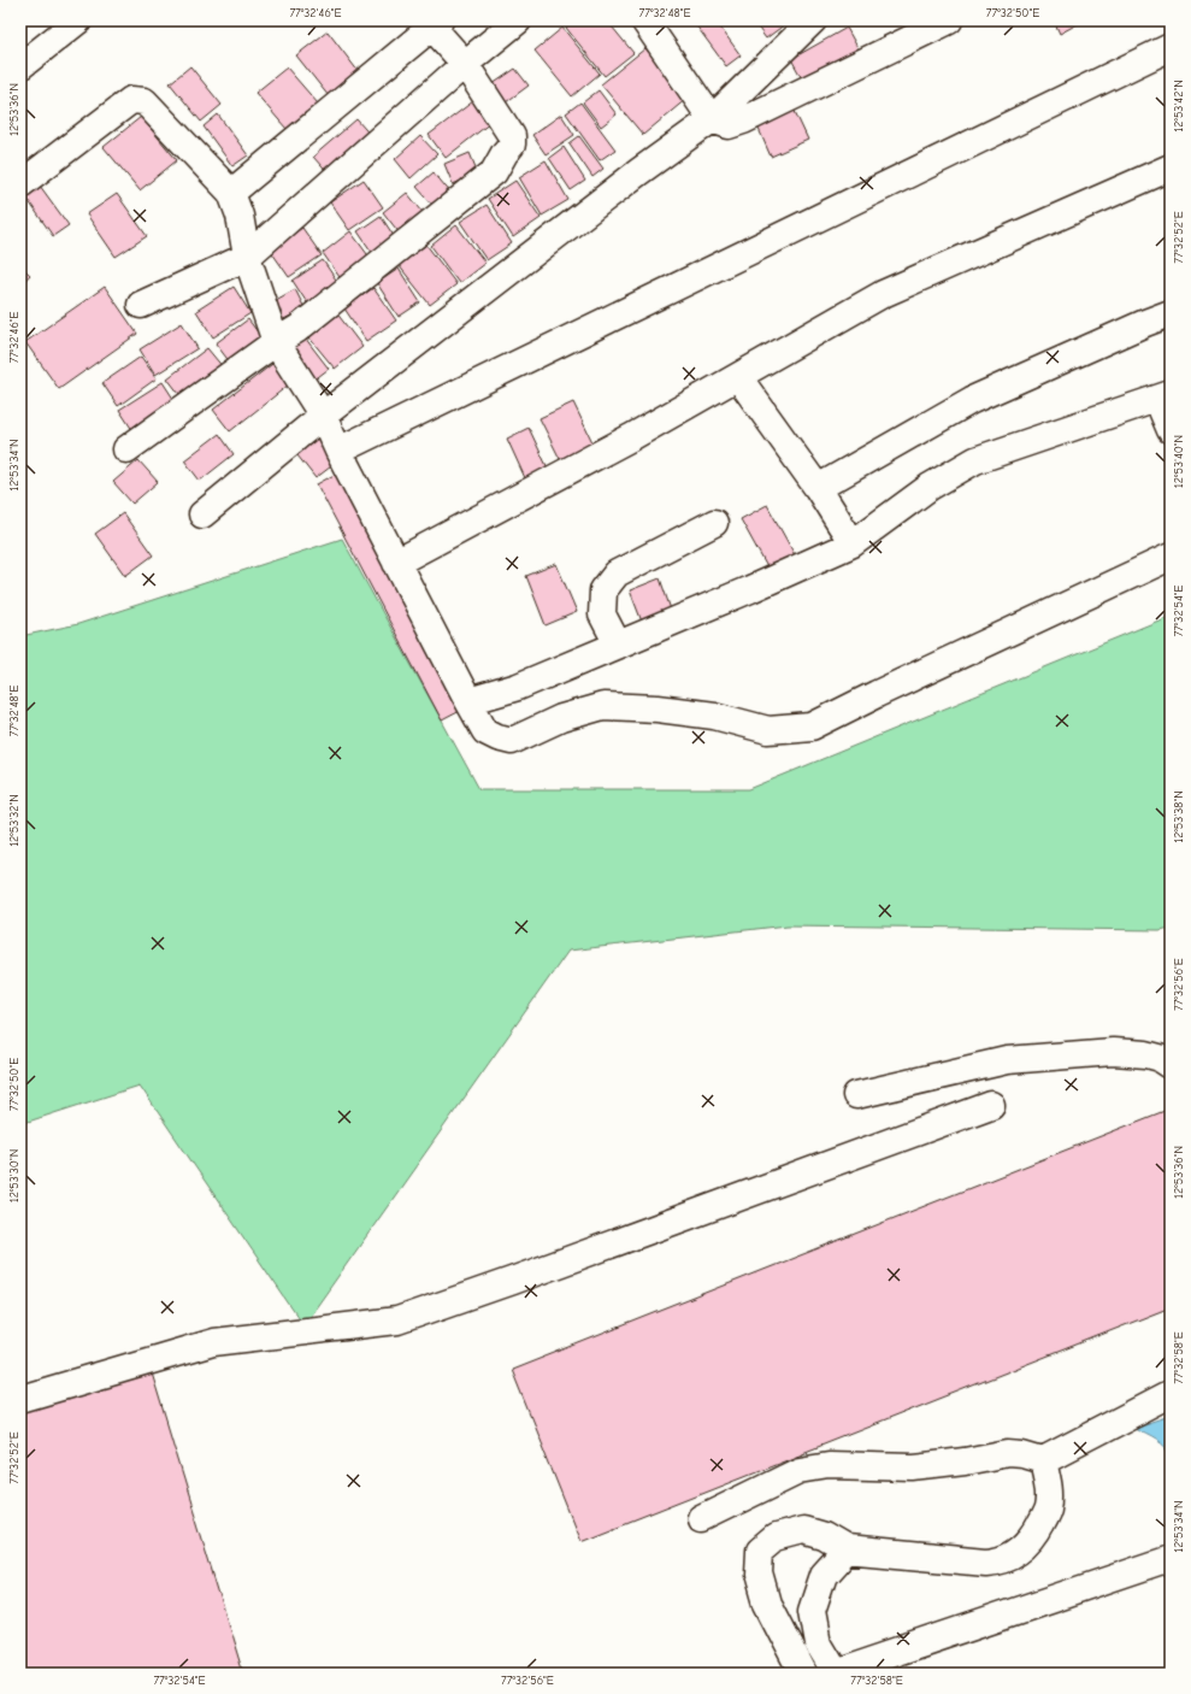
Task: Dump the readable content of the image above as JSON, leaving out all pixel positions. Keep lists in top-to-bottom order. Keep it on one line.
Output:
{"coordinates":["77°32'46\"E","77°32'48\"E","77°32'50\"E","12°53'42\"N","12°53'36\"N","77°32'52\"E","12°53'40\"N","12°53'34\"N","77°32'54\"E","12°53'38\"N","12°53'32\"N","77°32'56\"E","12°53'30\"N","77°32'58\"E"]}
